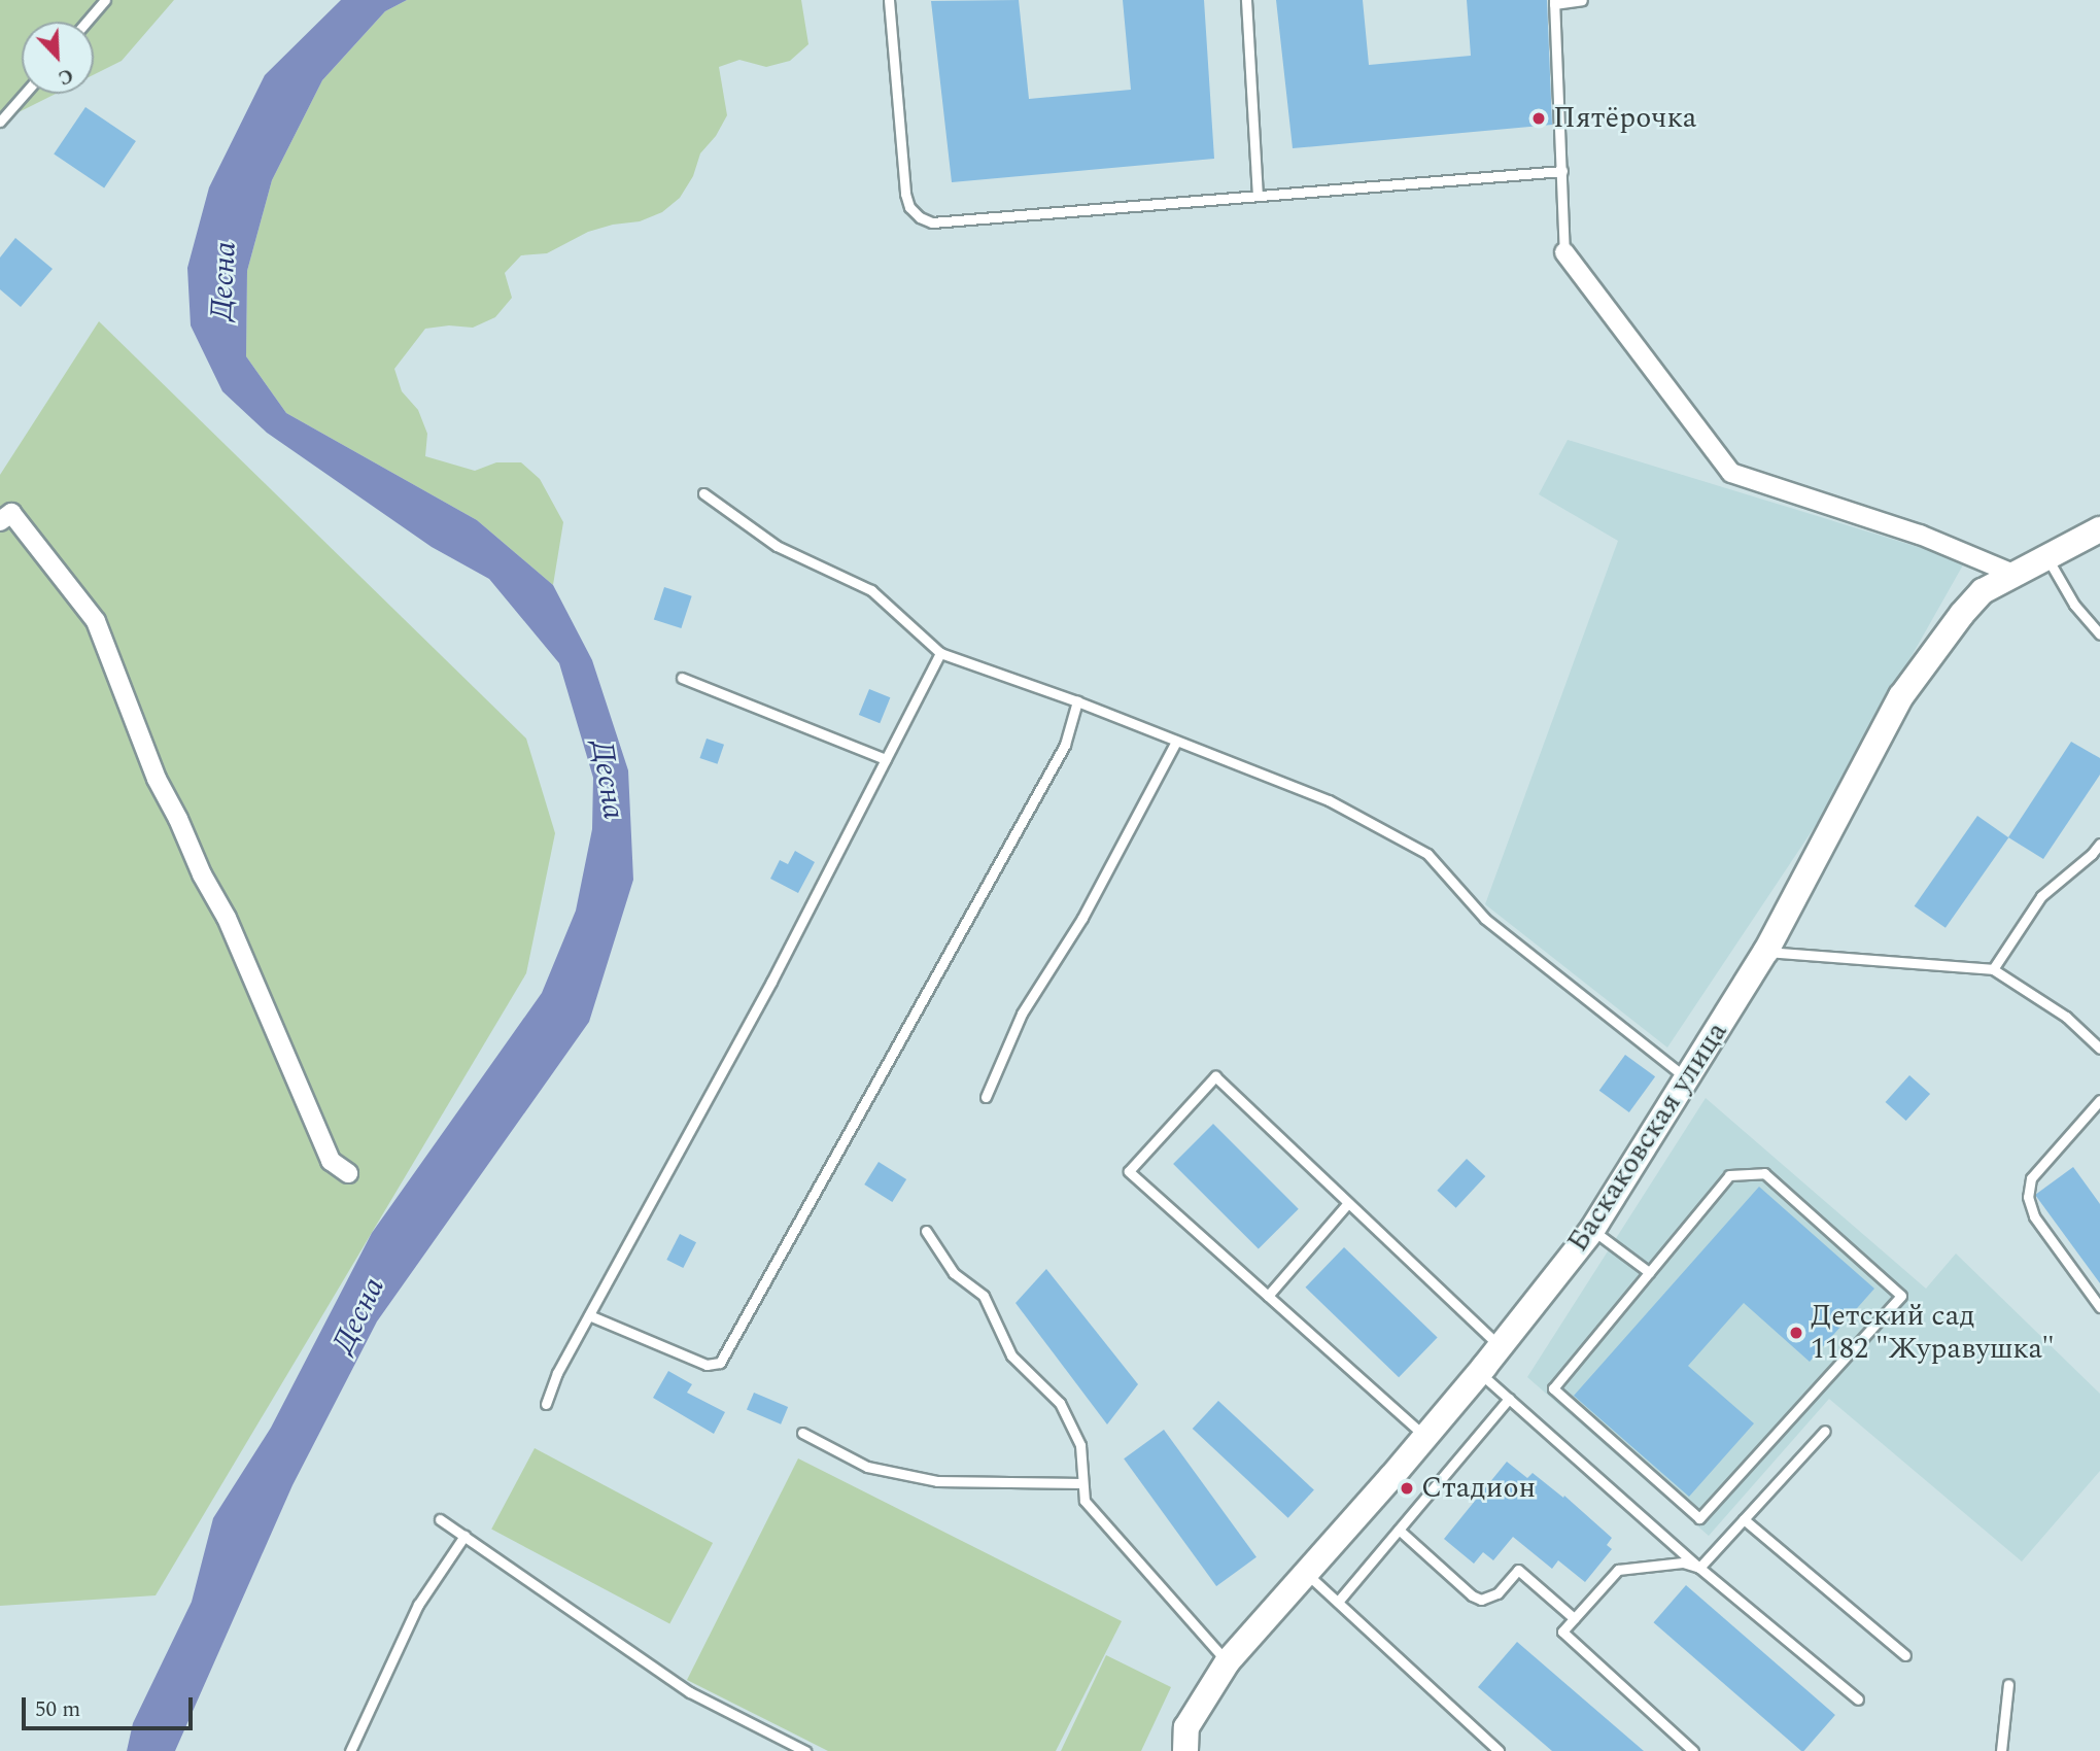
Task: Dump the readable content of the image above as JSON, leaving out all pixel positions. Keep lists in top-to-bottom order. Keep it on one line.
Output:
{"streets":{"street":["Баскаковская улица"]},"water":["Десна"],"places":["Пятёрочка","Детский сад 1182 \"Журавушка\"","Стадион"],"scale_bar":"50 m","north":"bottom right"}
